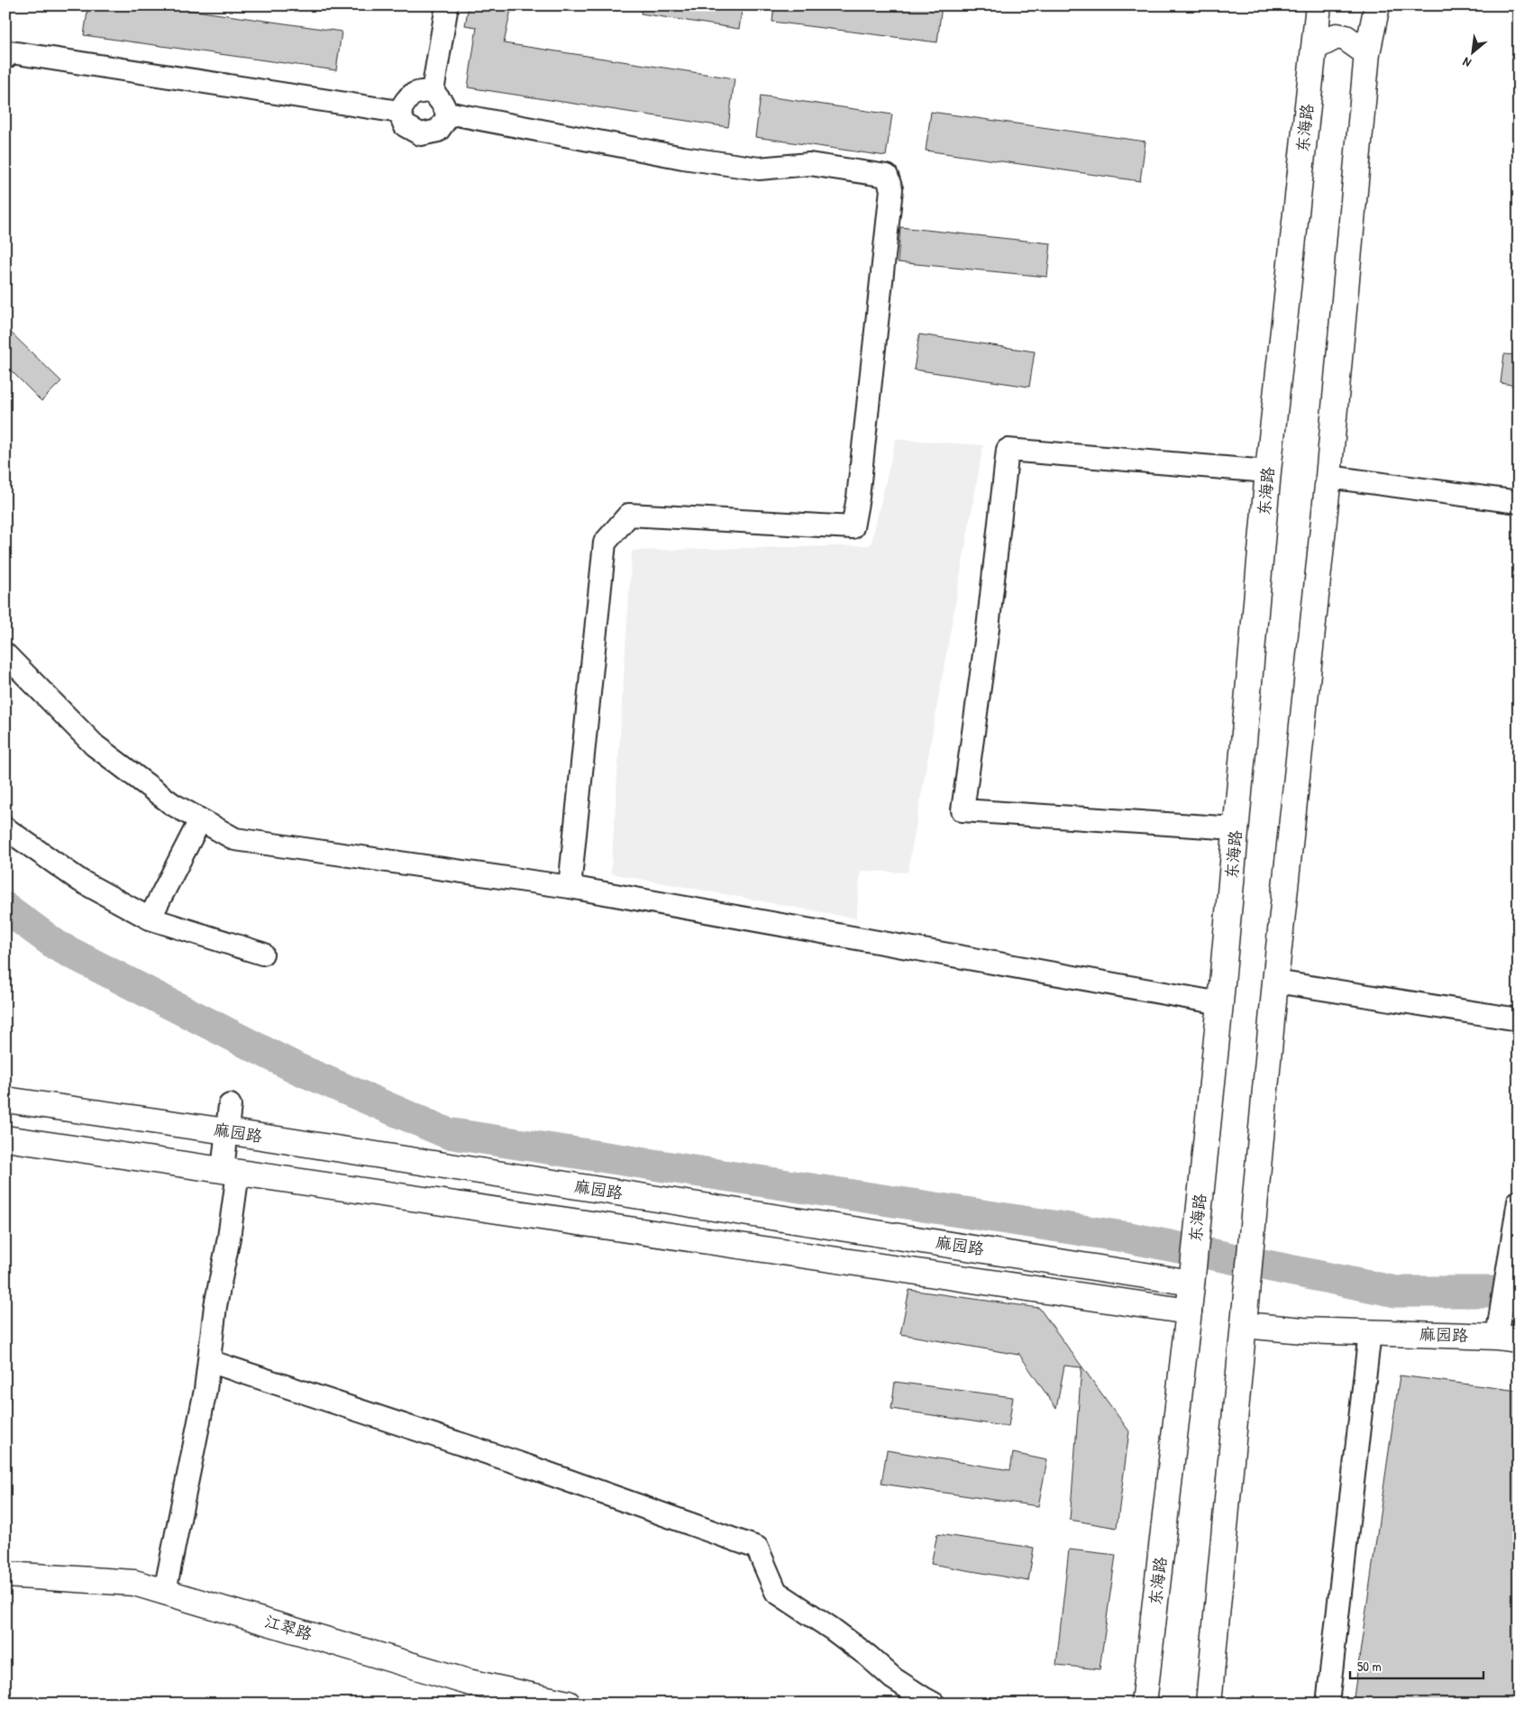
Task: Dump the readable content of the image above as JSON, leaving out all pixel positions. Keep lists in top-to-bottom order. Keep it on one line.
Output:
{"streets":{"main road":["东海路","麻园路","江翠路"]},"crossings":[["东海路","麻园路"]],"scale_bar":"50 m","north":"bottom left"}
